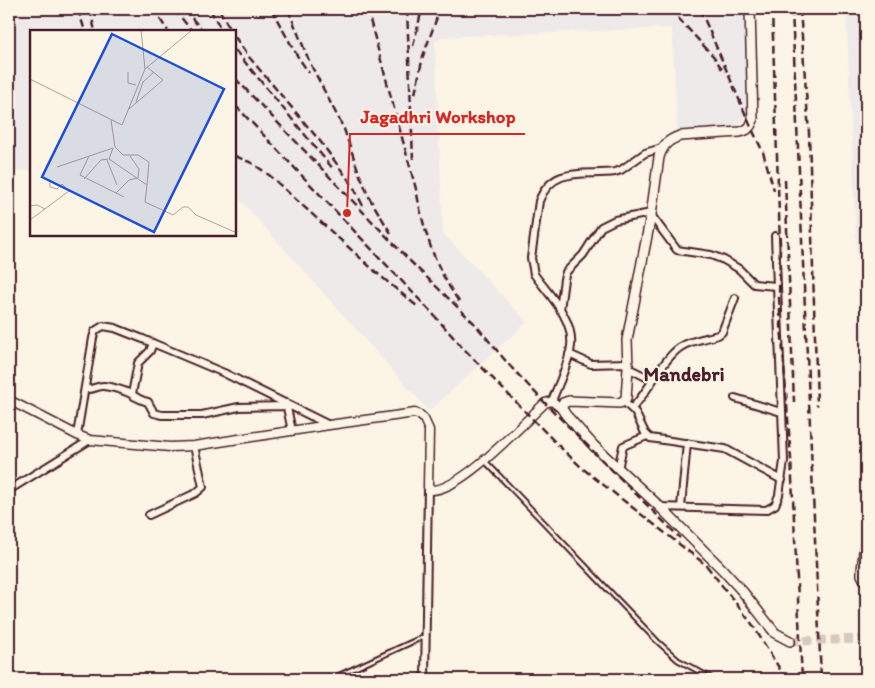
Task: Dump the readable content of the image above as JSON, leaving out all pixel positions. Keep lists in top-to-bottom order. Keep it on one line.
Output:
{"districts":["Mandebri"],"places":["Jagadhri Workshop"]}
